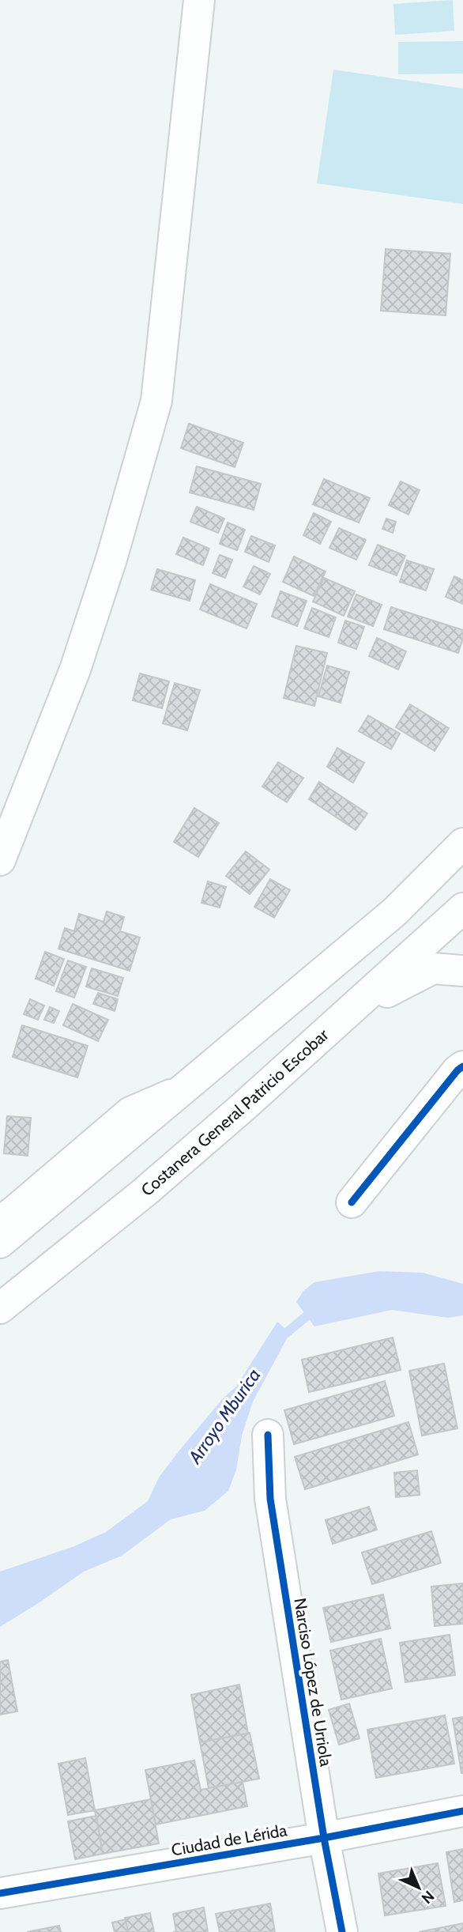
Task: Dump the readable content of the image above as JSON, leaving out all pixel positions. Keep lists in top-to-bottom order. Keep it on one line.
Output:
{"streets":{"main road":["Costanera General Patricio Escobar","Narciso López de Urriola","Ciudad de Lérida"]},"crossings":[["Narciso López de Urriola","Ciudad de Lérida"]],"water":["Arroyo Mburica"],"north":"bottom right"}
